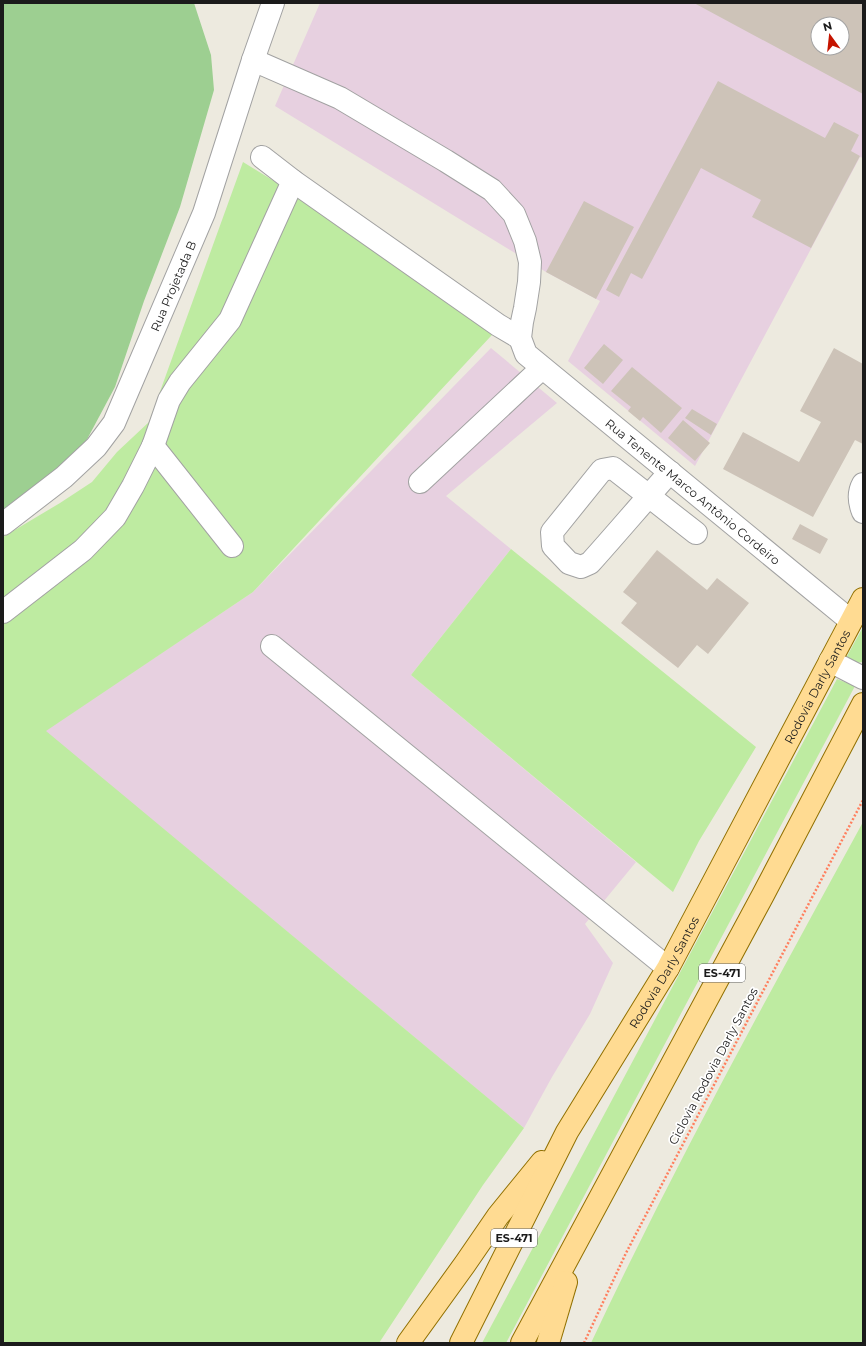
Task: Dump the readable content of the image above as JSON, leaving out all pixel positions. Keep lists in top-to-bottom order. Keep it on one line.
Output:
{"streets":{"main road":["Rodovia Darly Santos","ES-471"],"street":["Rua Projetada B","Rua Tenente Marco Antônio Cordeiro"],"path":["Ciclovia Rodovia Darly Santos"]},"crossings":[["Rua Tenente Marco Antônio Cordeiro","Rodovia Darly Santos"]],"north":"top"}
